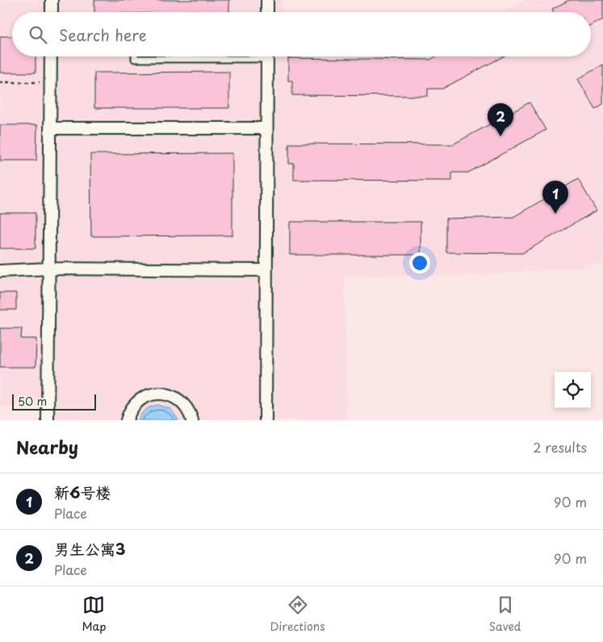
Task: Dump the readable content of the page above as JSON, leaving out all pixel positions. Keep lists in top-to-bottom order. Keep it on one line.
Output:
{"scale_bar":"50 m","page":{"search":"Search here","pins":["2","1"],"scale":"50 m","heading":["Nearby","2 results"],"list":[{"mark":"1","name":"新6号楼","note":"Place","value":"90 m"},{"mark":"2","name":"男生公寓3","note":"Place","value":"90 m"}],"nav":["Map","Directions","Saved"]}}
